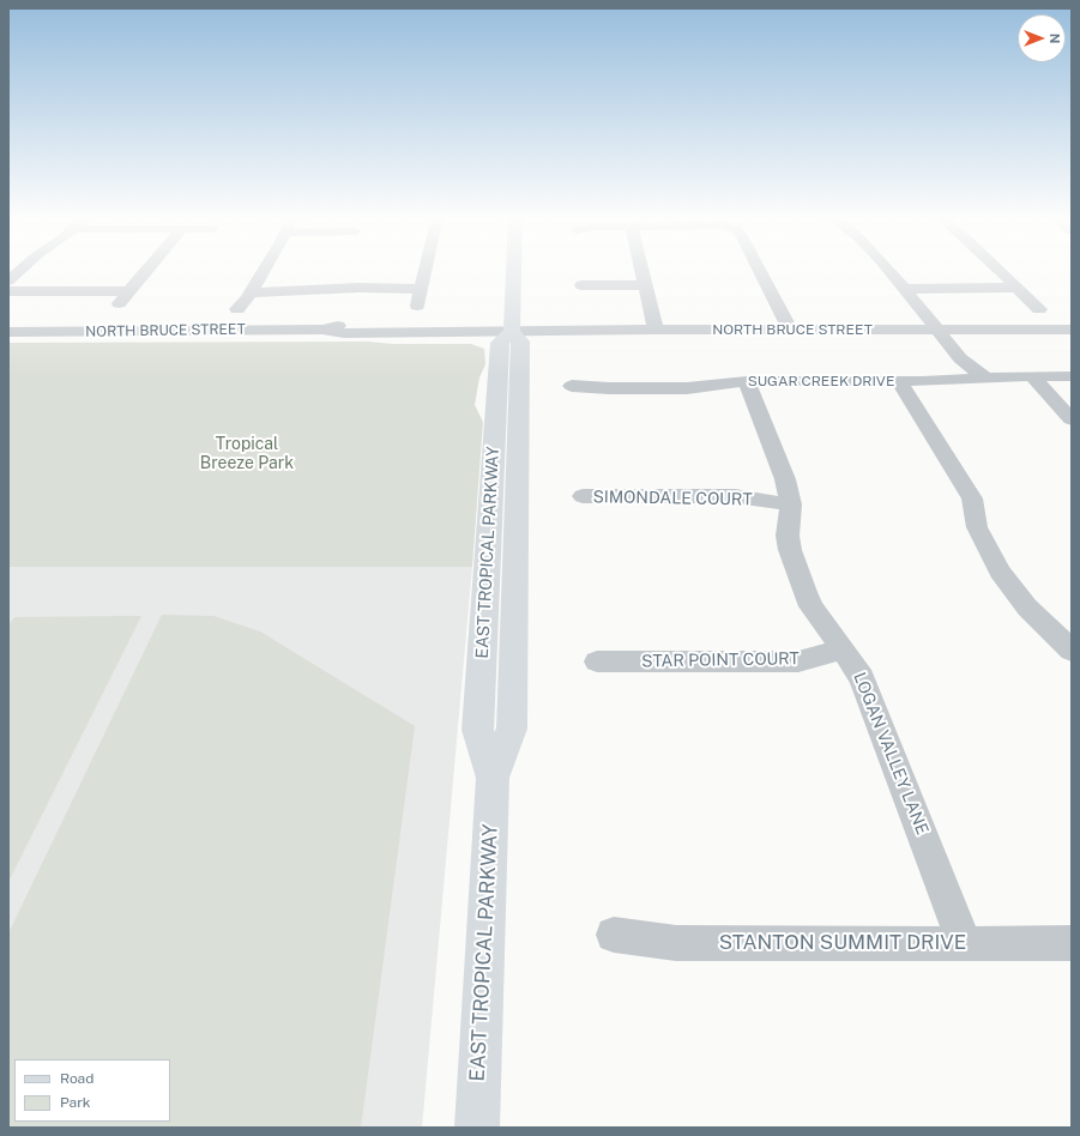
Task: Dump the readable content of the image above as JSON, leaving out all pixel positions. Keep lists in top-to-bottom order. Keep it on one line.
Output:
{"streets":{"main road":["EAST TROPICAL PARKWAY"],"street":["NORTH BRUCE STREET","SUGAR CREEK DRIVE","SIMONDALE COURT","STAR POINT COURT","LOGAN VALLEY LANE","STANTON SUMMIT DRIVE"]},"crossings":[["NORTH BRUCE STREET","EAST TROPICAL PARKWAY"],["SUGAR CREEK DRIVE","LOGAN VALLEY LANE"],["SIMONDALE COURT","LOGAN VALLEY LANE"],["STAR POINT COURT","LOGAN VALLEY LANE"],["LOGAN VALLEY LANE","STANTON SUMMIT DRIVE"]],"parks":["Tropical Breeze Park"],"legend":["Road","Park"],"north":"right"}
